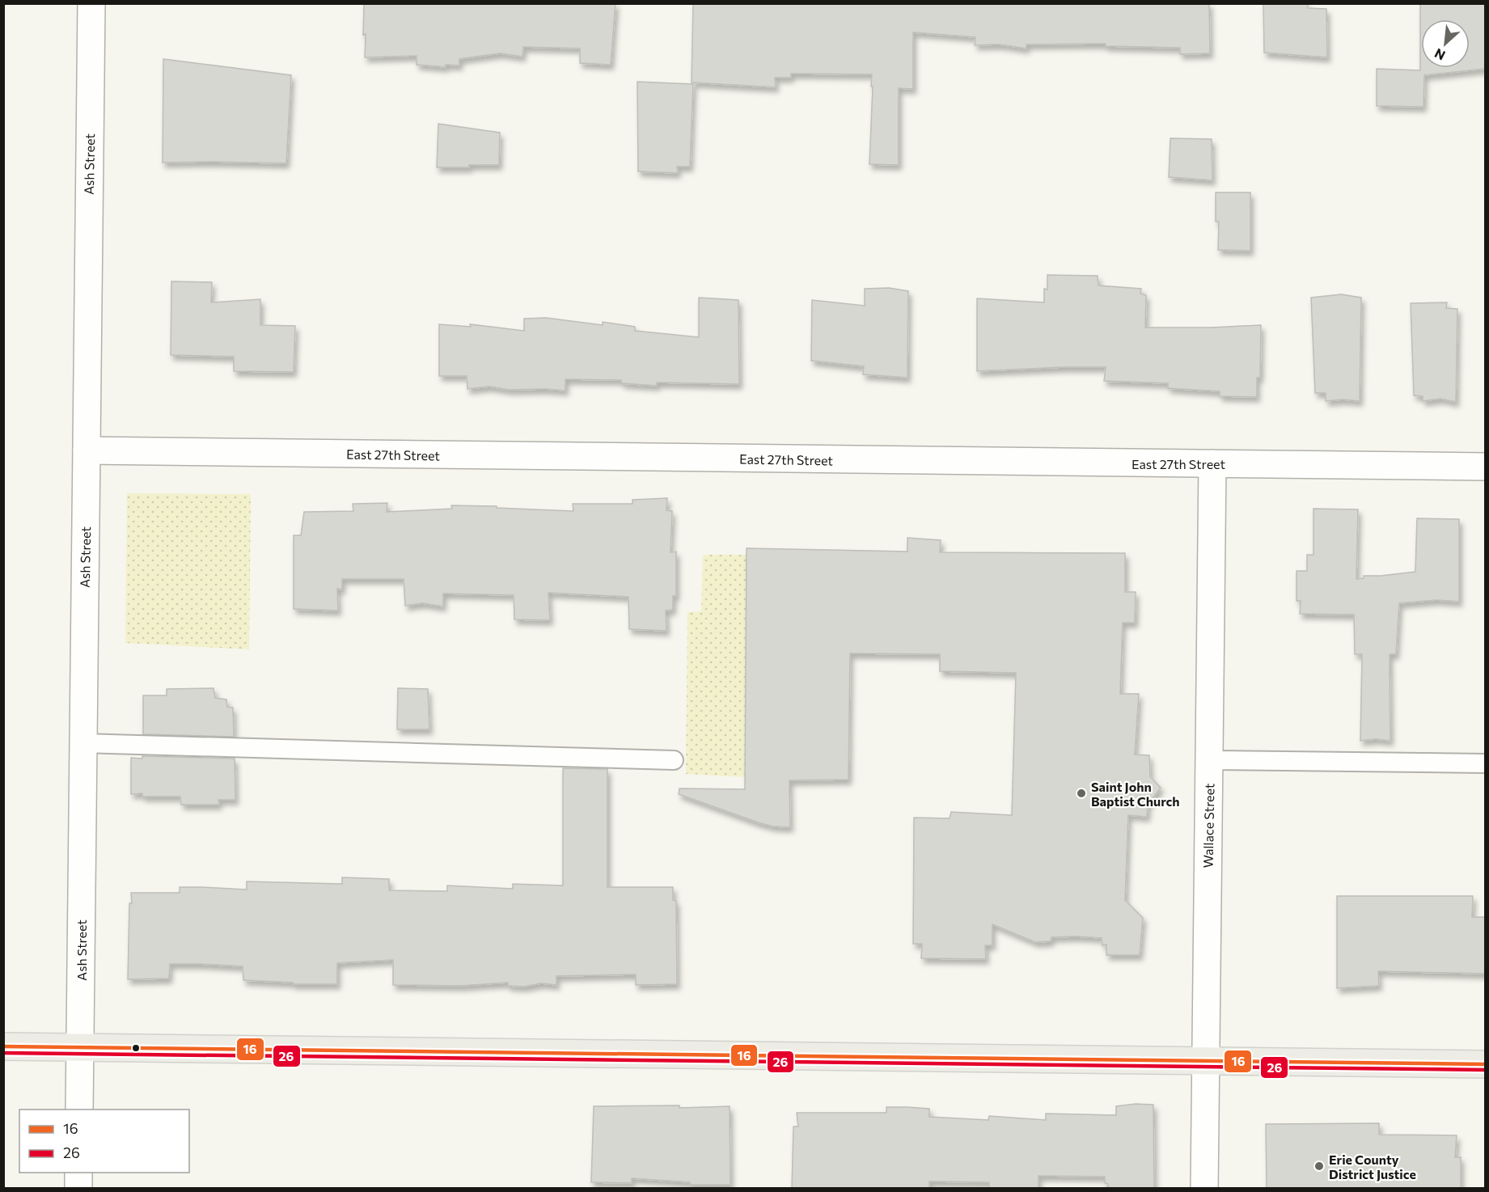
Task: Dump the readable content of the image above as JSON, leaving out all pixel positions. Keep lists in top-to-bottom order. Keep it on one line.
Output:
{"streets":{"street":["Ash Street","East 27th Street","Wallace Street"]},"crossings":[["Ash Street","East 27th Street"],["East 27th Street","Wallace Street"]],"places":["Saint John Baptist Church","Erie County District Justice"],"lines":["transit line 16","transit line 26"],"legend":["16","26"],"north":"bottom left"}
